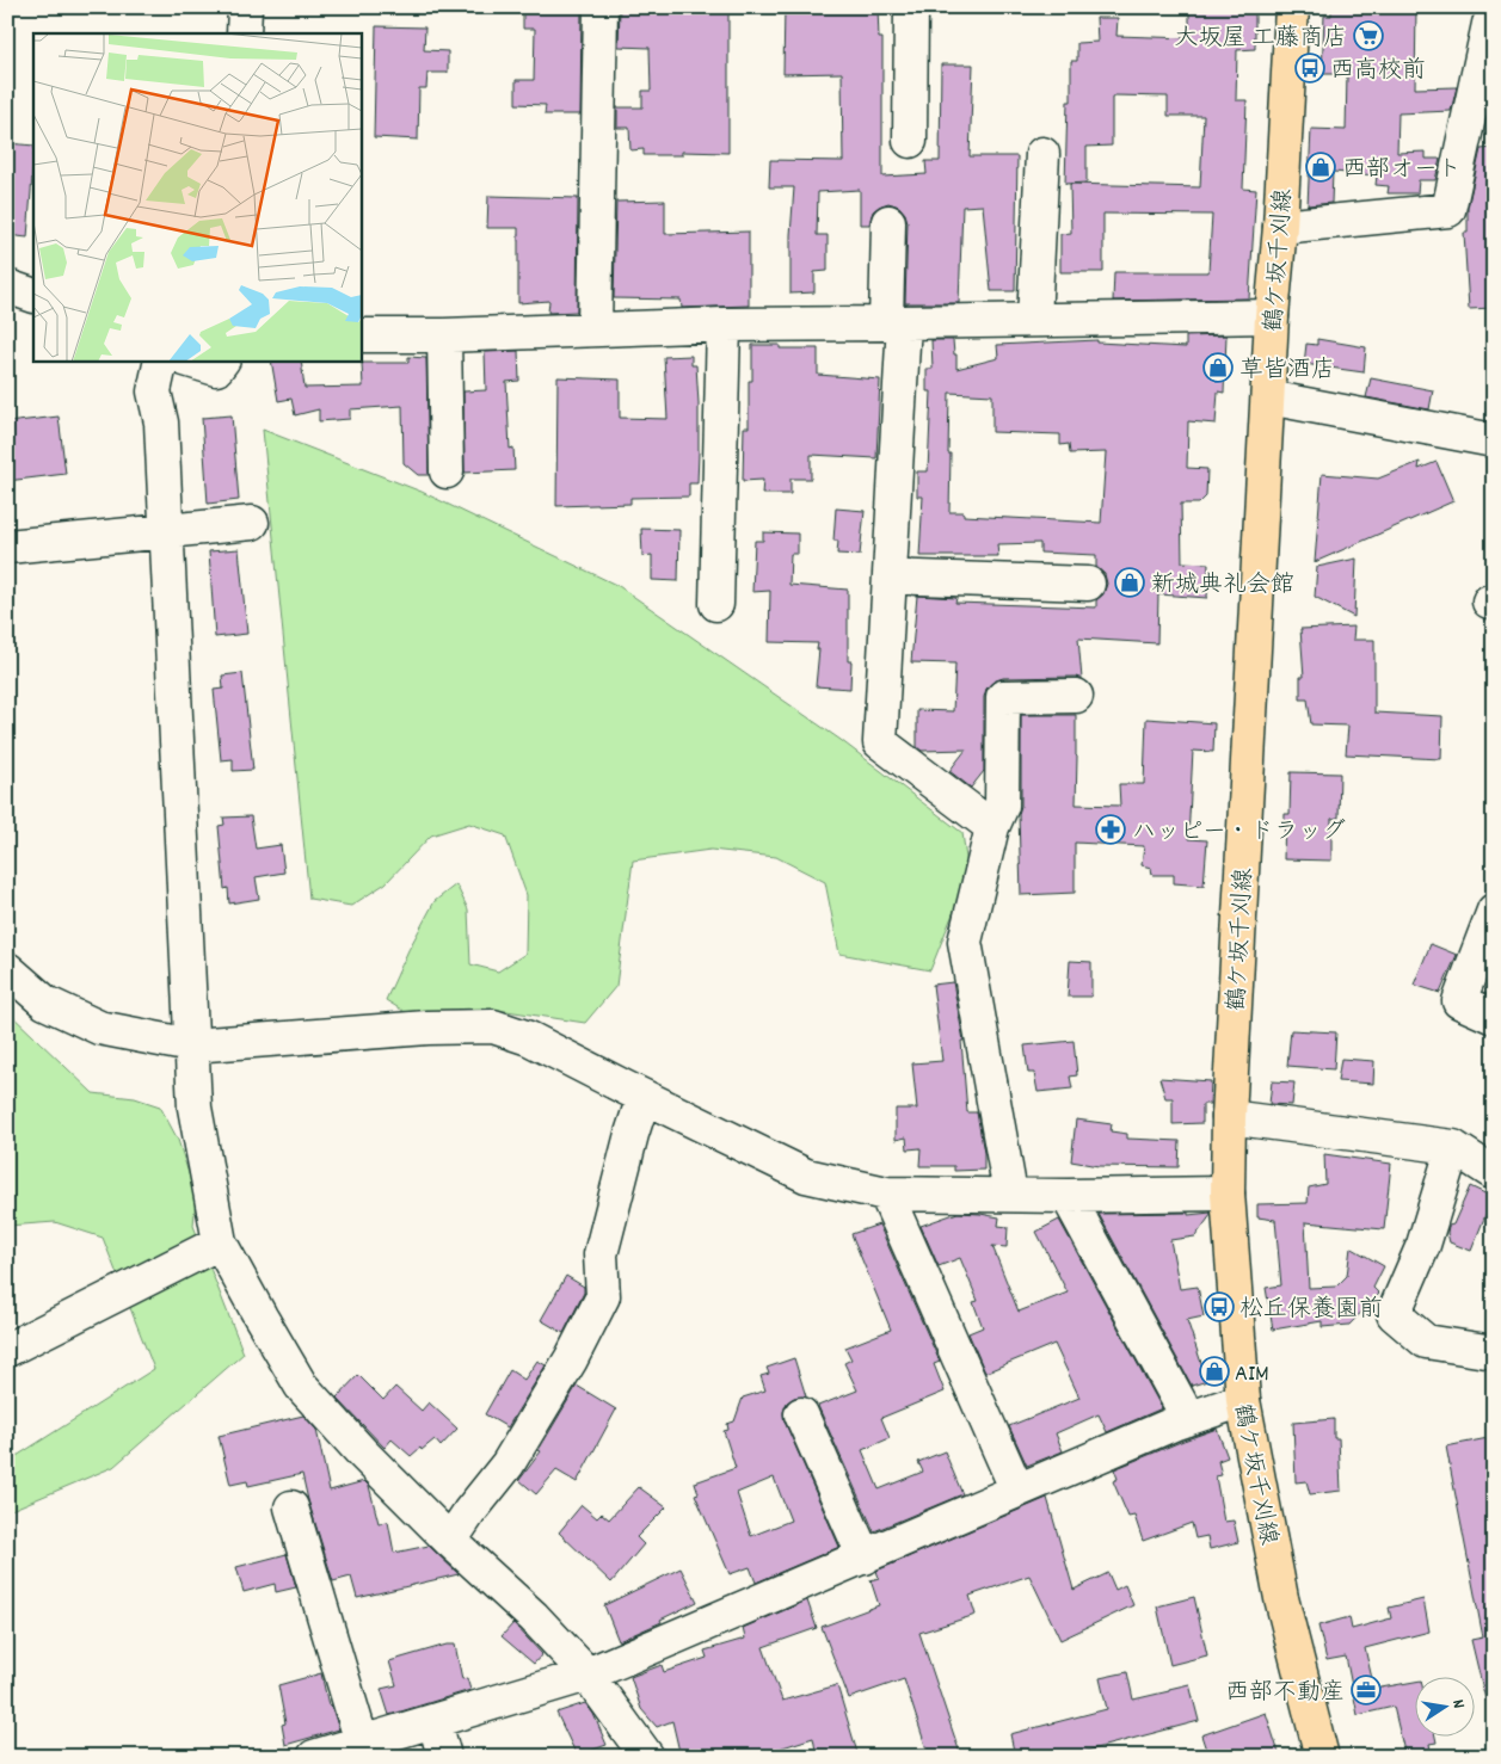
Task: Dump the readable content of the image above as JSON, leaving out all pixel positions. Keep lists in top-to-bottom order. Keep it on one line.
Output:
{"streets":{"main road":["鶴ケ坂千刈線"]},"places":{"supermarket":["大坂屋 工藤商店"],"bus stop":["西高校前","松丘保養園前"],"shop":["西部オート","草皆酒店","新城典礼会館","AIM"],"pharmacy":["ハッピー・ドラッグ"],"office":["西部不動産"]},"north":"right"}
